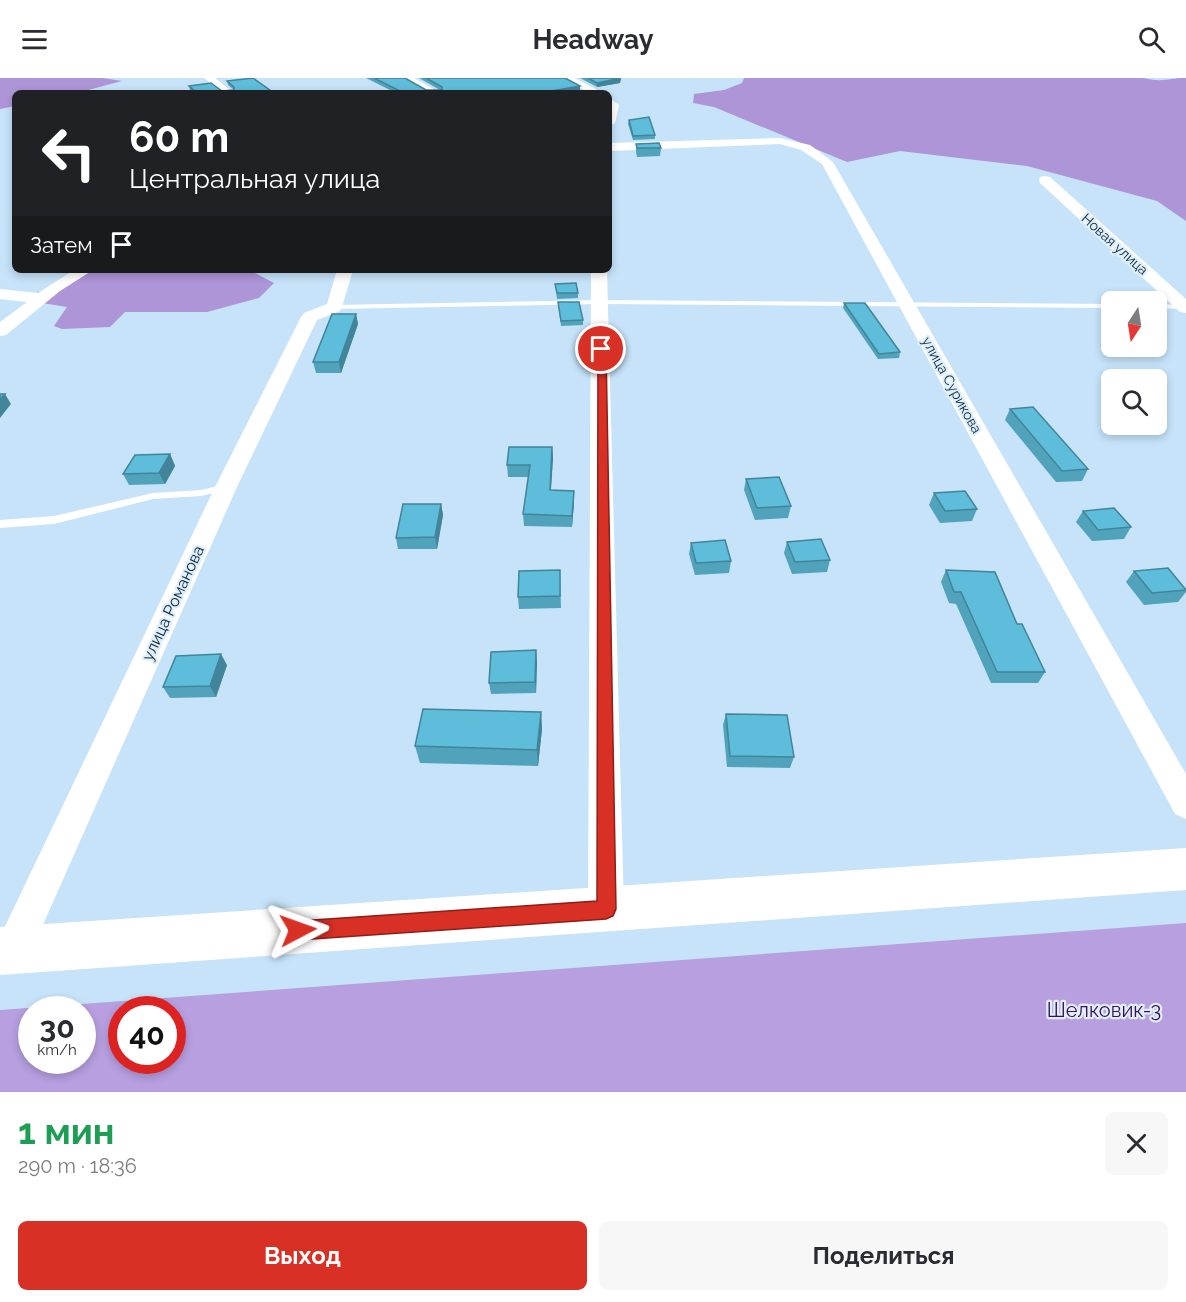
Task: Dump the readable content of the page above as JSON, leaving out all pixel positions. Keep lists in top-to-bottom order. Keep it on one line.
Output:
{"streets":{"street":["Новая улица","улица Сурикова","улица Романова"]},"parks":["Шелковик-3"],"north":"bottom","page":{"header":"Headway","turn":["60 m","Центральная улица"],"then":"Затем","speed":"30 km/h","limit":"40","heading":["1 мин","290 m · 18:36"],"buttons":["Выход","Поделиться"]}}
